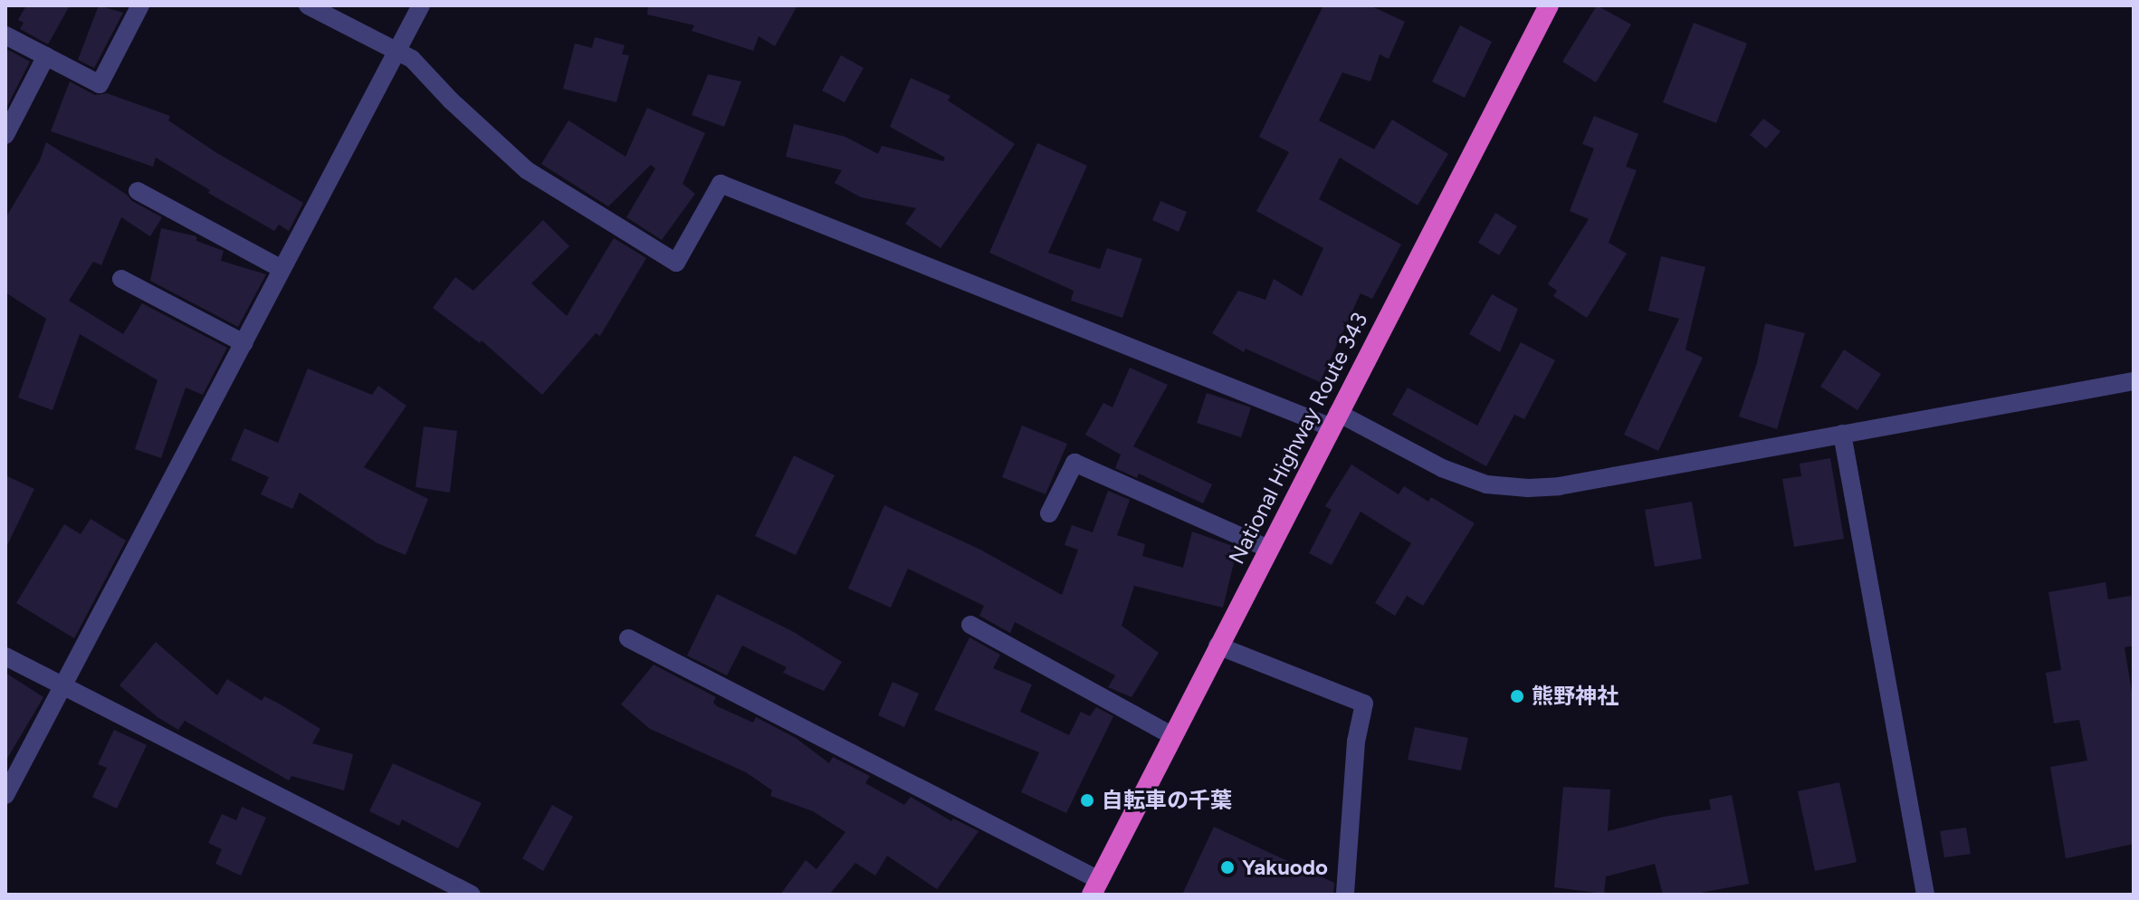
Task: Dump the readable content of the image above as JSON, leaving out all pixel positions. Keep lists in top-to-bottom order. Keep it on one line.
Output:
{"streets":{"highway":["National Highway Route 343"]},"places":["熊野神社","自転車の千葉","Yakuodo"]}
